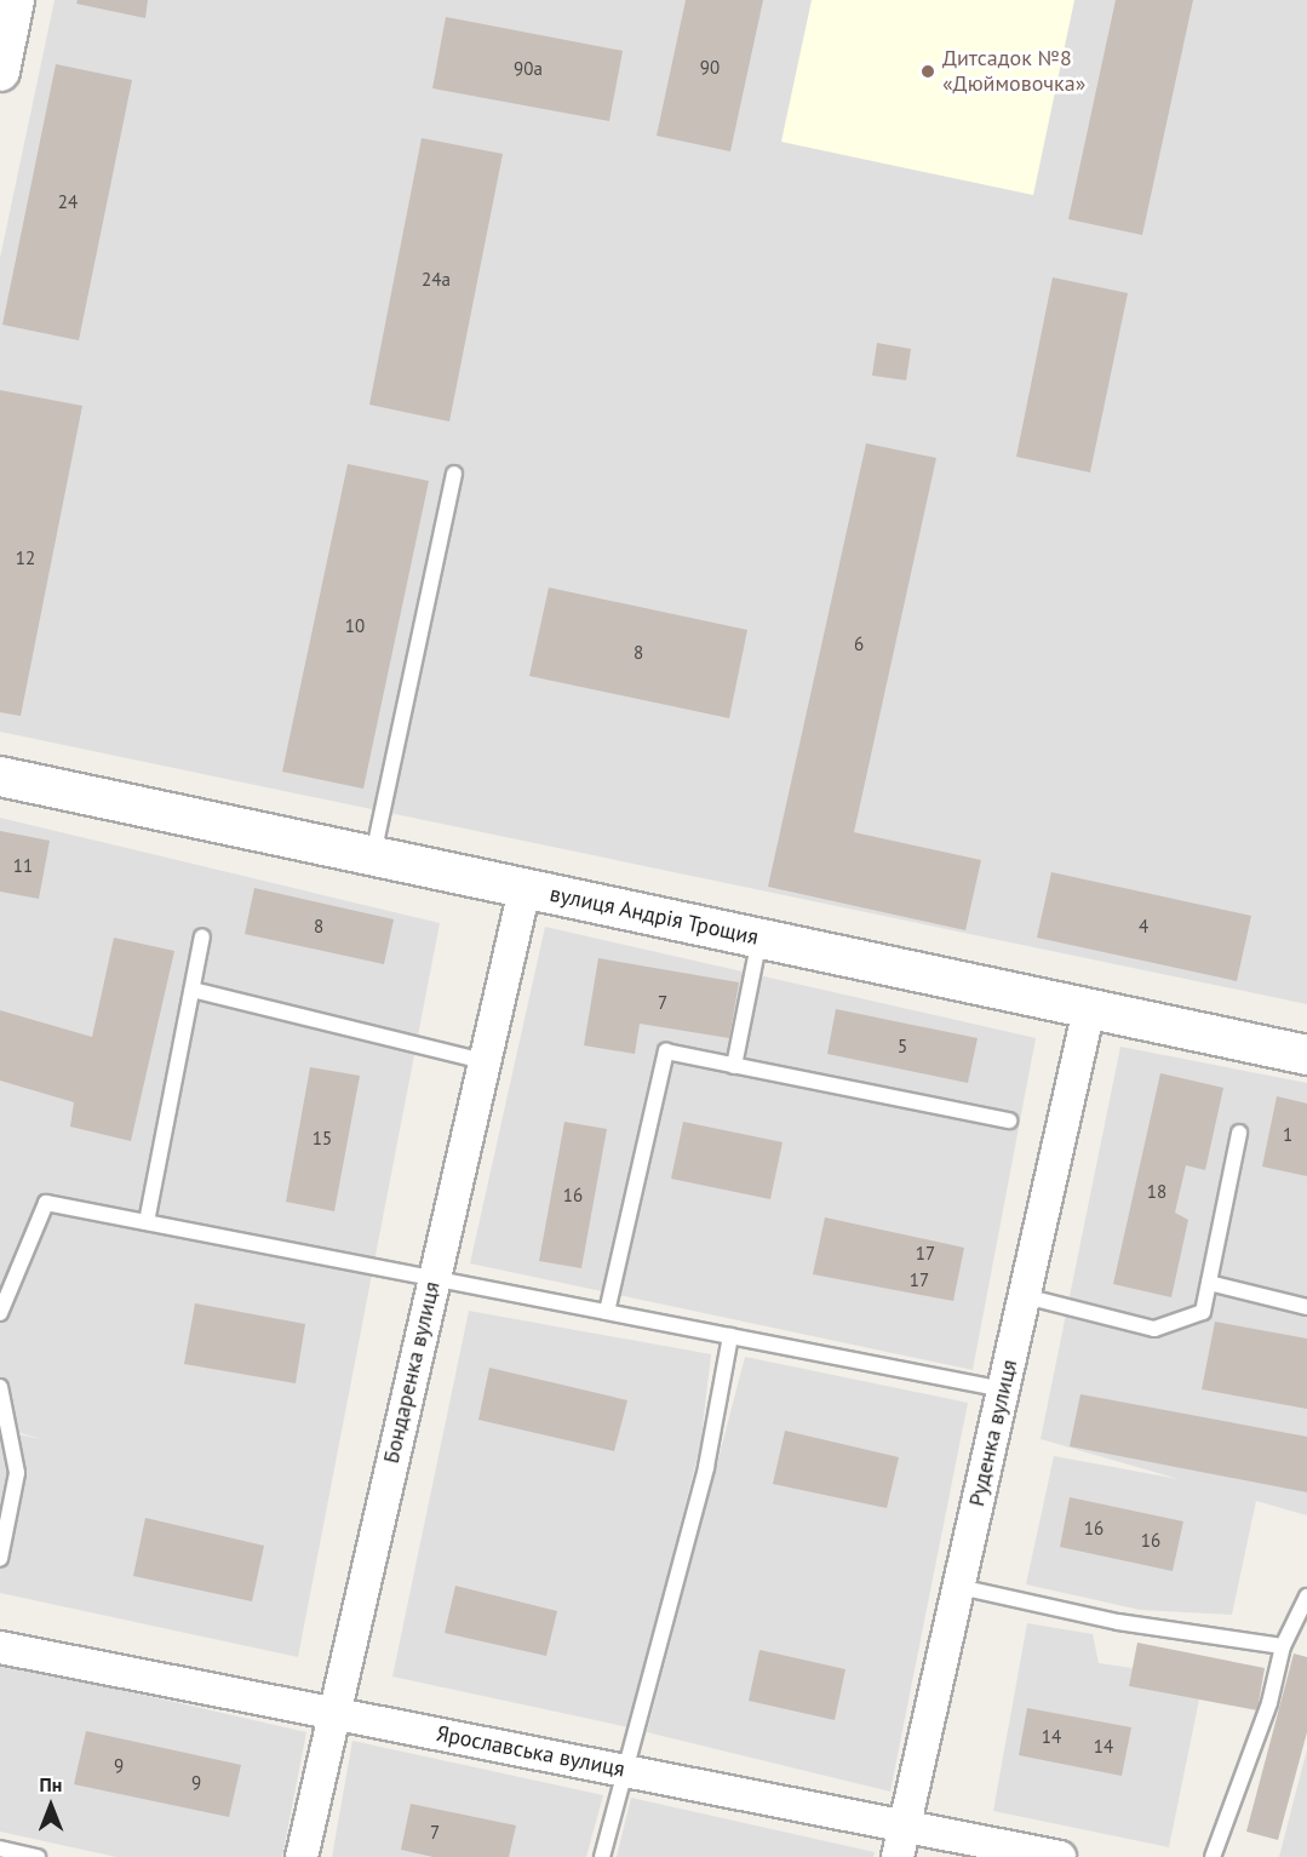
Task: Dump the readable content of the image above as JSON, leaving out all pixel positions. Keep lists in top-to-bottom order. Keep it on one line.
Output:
{"streets":{"street":["вулиця Андрія Трощия","Бондаренка вулиця","Руденка вулиця","Ярославська вулиця"]},"crossings":[["вулиця Андрія Трощия","Бондаренка вулиця"],["вулиця Андрія Трощия","Руденка вулиця"],["Бондаренка вулиця","Ярославська вулиця"],["Руденка вулиця","Ярославська вулиця"]],"places":["Дитсадок №8 «Дюймовочка»"],"house_numbers":["90","90а","24","24а","12","10","6","8","11","8","4","7","5","1","15","18","16","17","17","16","16","14","14","9","9","7"],"north":"top"}
